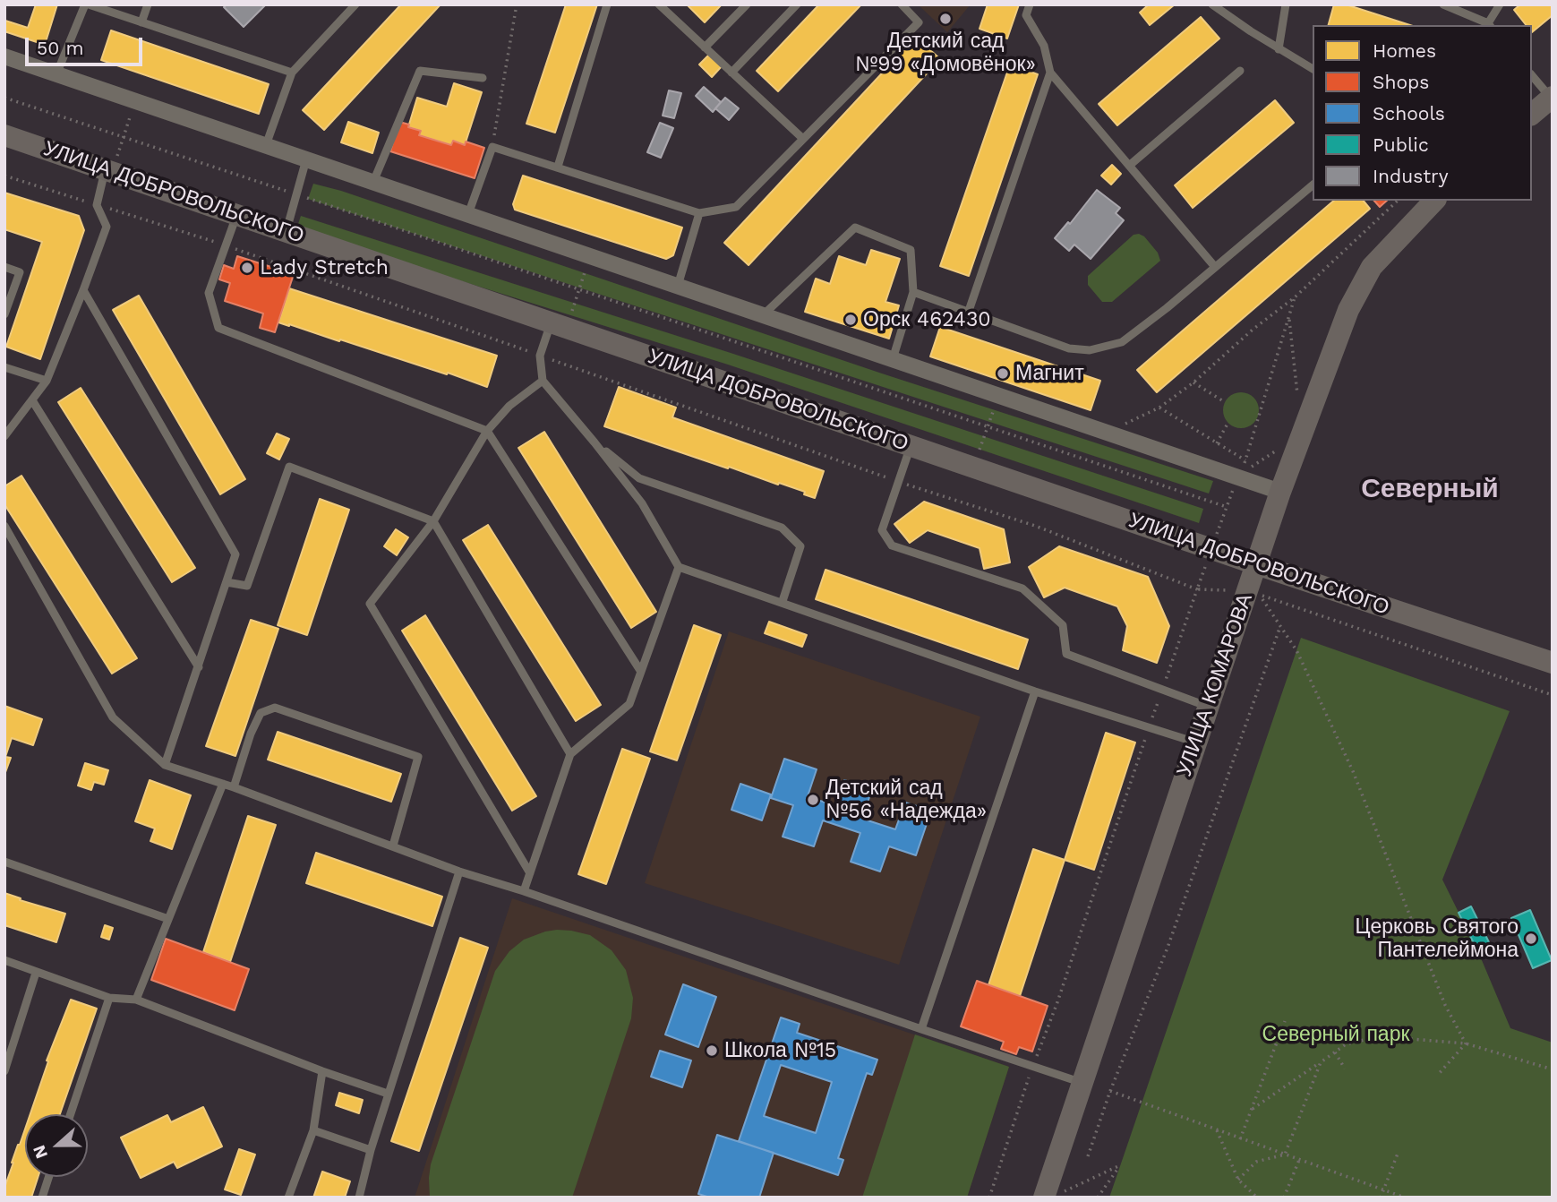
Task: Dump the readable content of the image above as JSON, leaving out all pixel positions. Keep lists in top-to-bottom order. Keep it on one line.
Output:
{"streets":{"main road":["УЛИЦА ДОБРОВОЛЬСКОГО","УЛИЦА КОМАРОВА"]},"crossings":[["УЛИЦА ДОБРОВОЛЬСКОГО","УЛИЦА КОМАРОВА"]],"districts":["Северный"],"parks":["Северный парк"],"places":["Детский сад №99 «Домовёнок»","Lady Stretch","Орск 462430","Магнит","Детский сад №56 «Надежда»","Церковь Святого Пантелеймона","Школа №15"],"legend":["Homes","Shops","Schools","Public","Industry"],"scale_bar":"50 m","north":"left"}
